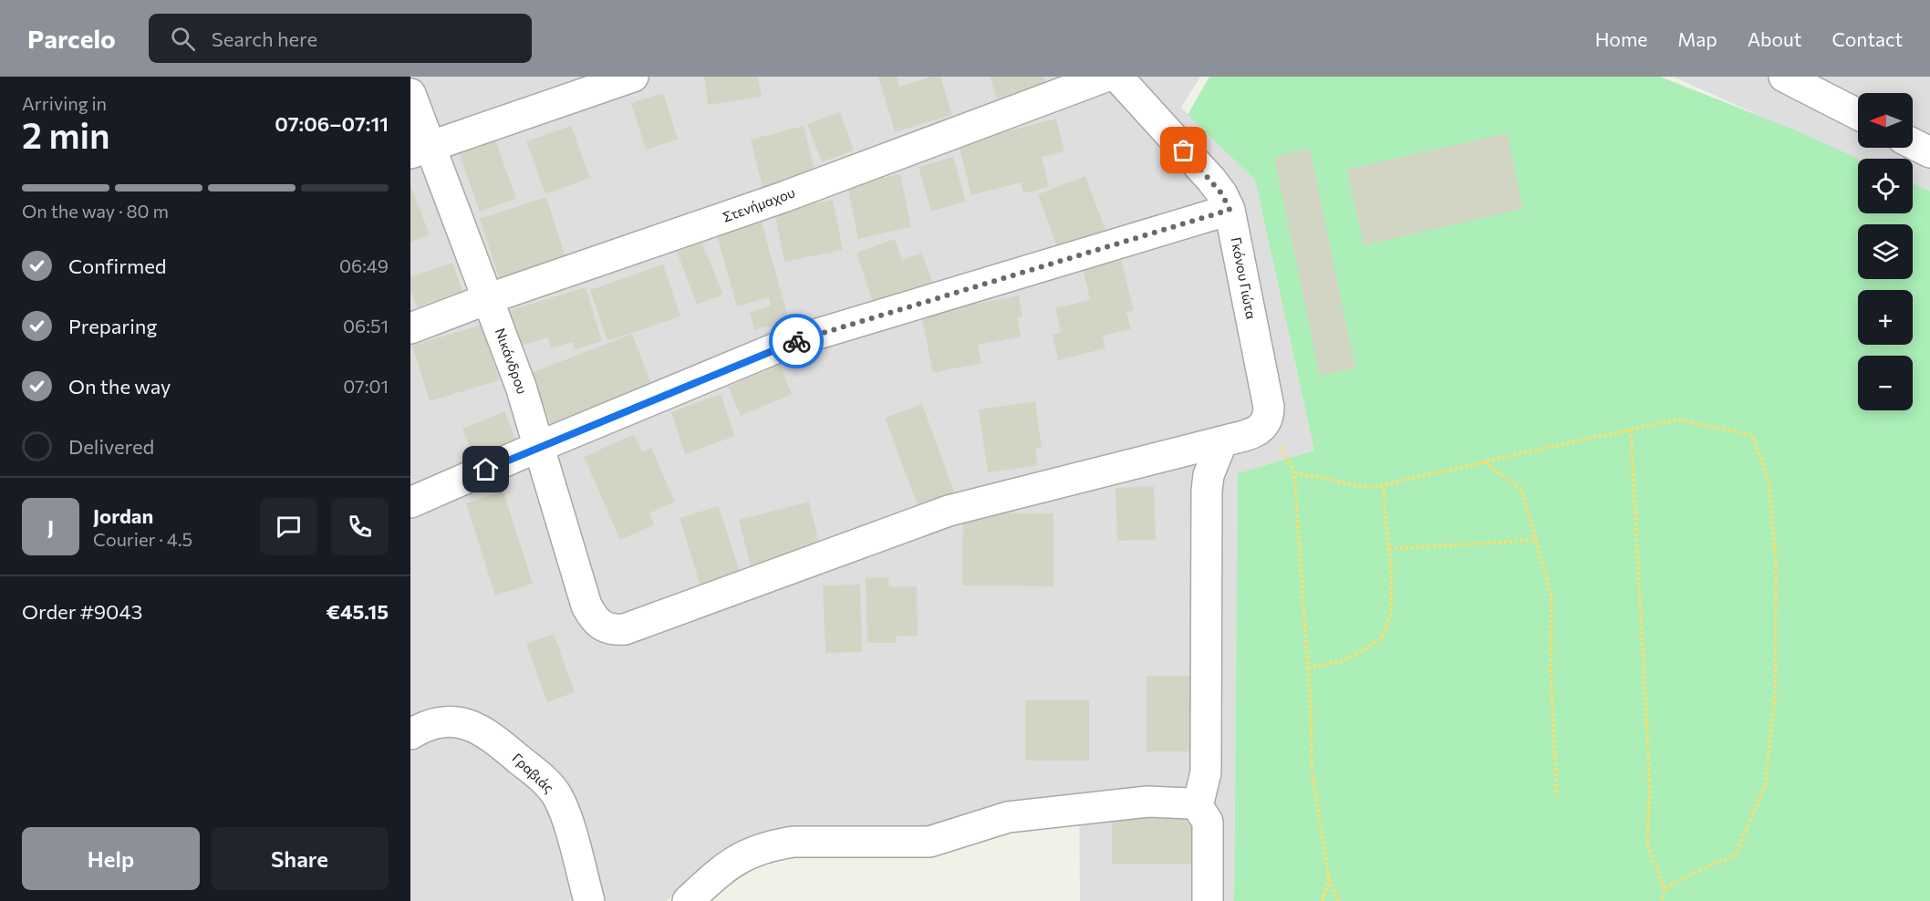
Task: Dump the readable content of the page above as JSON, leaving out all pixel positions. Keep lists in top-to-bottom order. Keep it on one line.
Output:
{"streets":{"street":["Στενήμαχου","Γκόνου Γιώτα","Νικάνδρου","Γραβιάς"]},"crossings":[["Στενήμαχου","Νικάνδρου"]],"north":"left","page":{"header":"Parcelo","search":"Search here","nav":["Home","Map","About","Contact"],"heading":["2 min","Arriving in","07:06–07:11"],"panel":["Jordan","Courier · 4.5","Order #9043","€45.15"],"map_buttons":["+","−"],"bar":"On the way · 80 m","list":[["Confirmed","06:49"],["Preparing","06:51"],["On the way","07:01"],"Delivered"],"round":"J","buttons":["Help","Share"]}}
